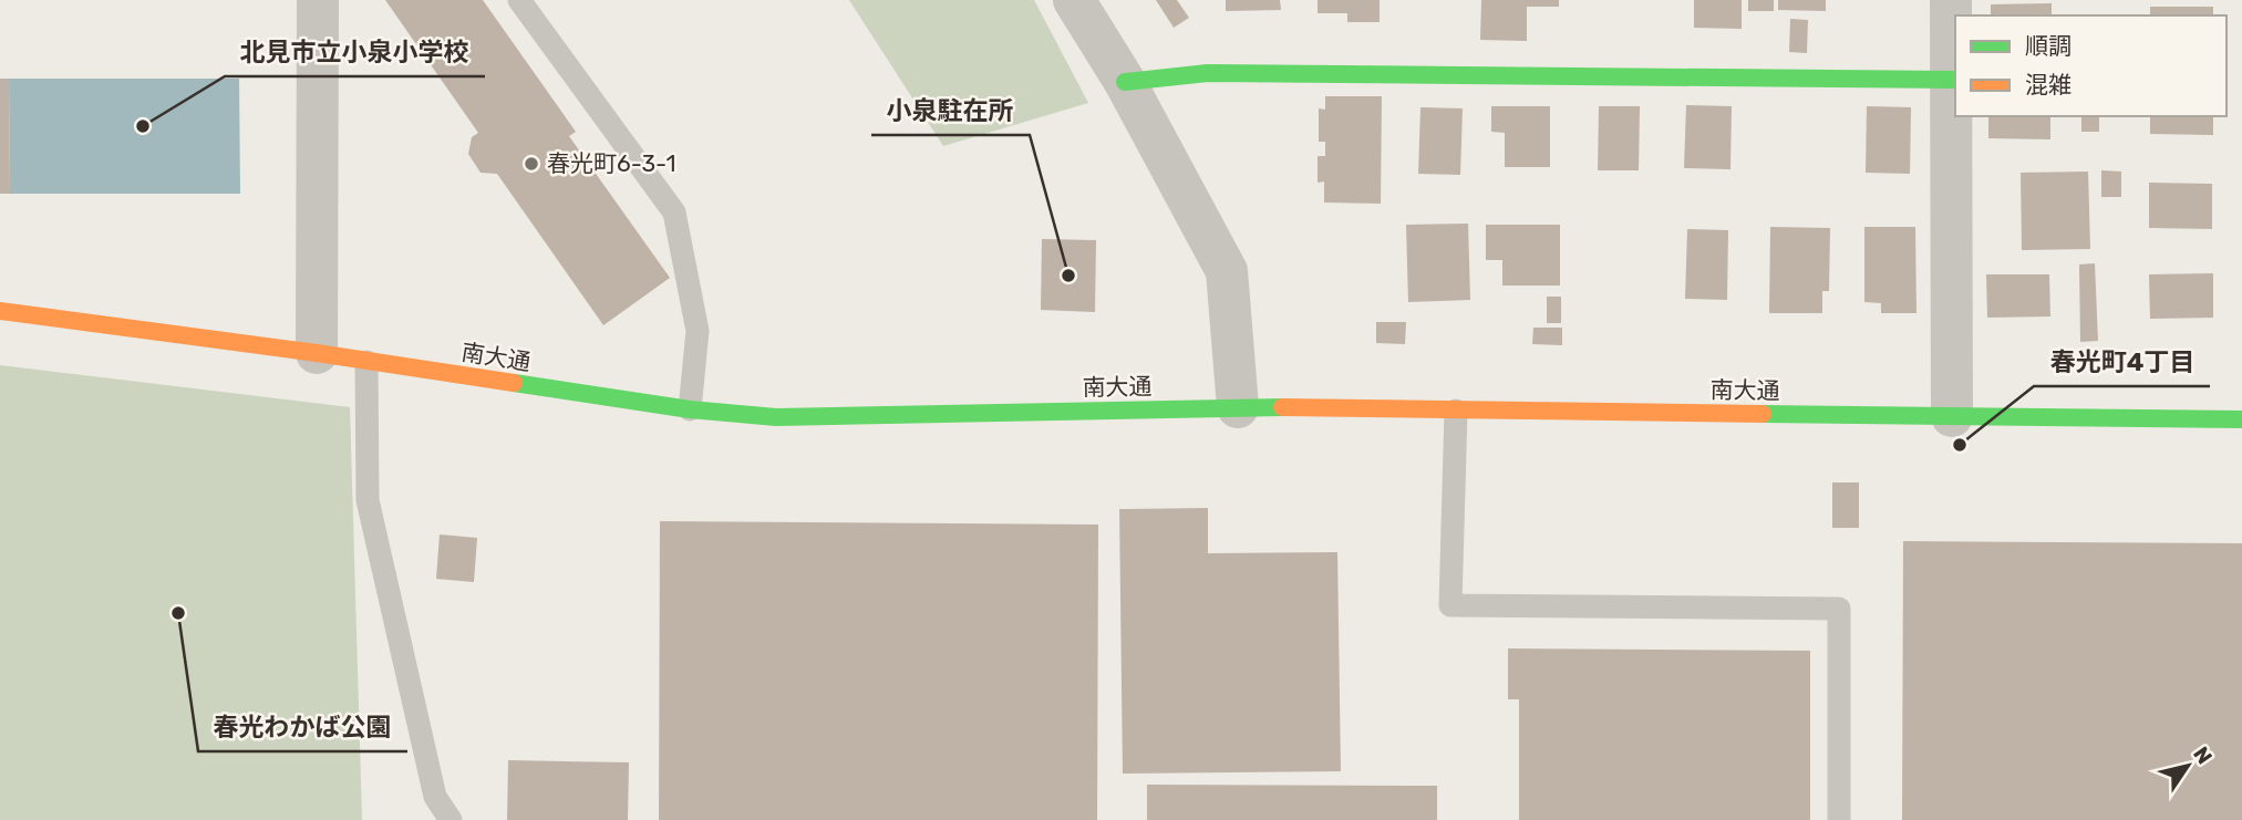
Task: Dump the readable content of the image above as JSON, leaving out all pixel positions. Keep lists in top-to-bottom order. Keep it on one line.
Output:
{"streets":{"street":["南大通"]},"places":["北見市立小泉小学校","春光町6-3-1","小泉駐在所","春光町4丁目","春光わかば公園"],"legend":["順調","混雑"],"north":"top right"}
